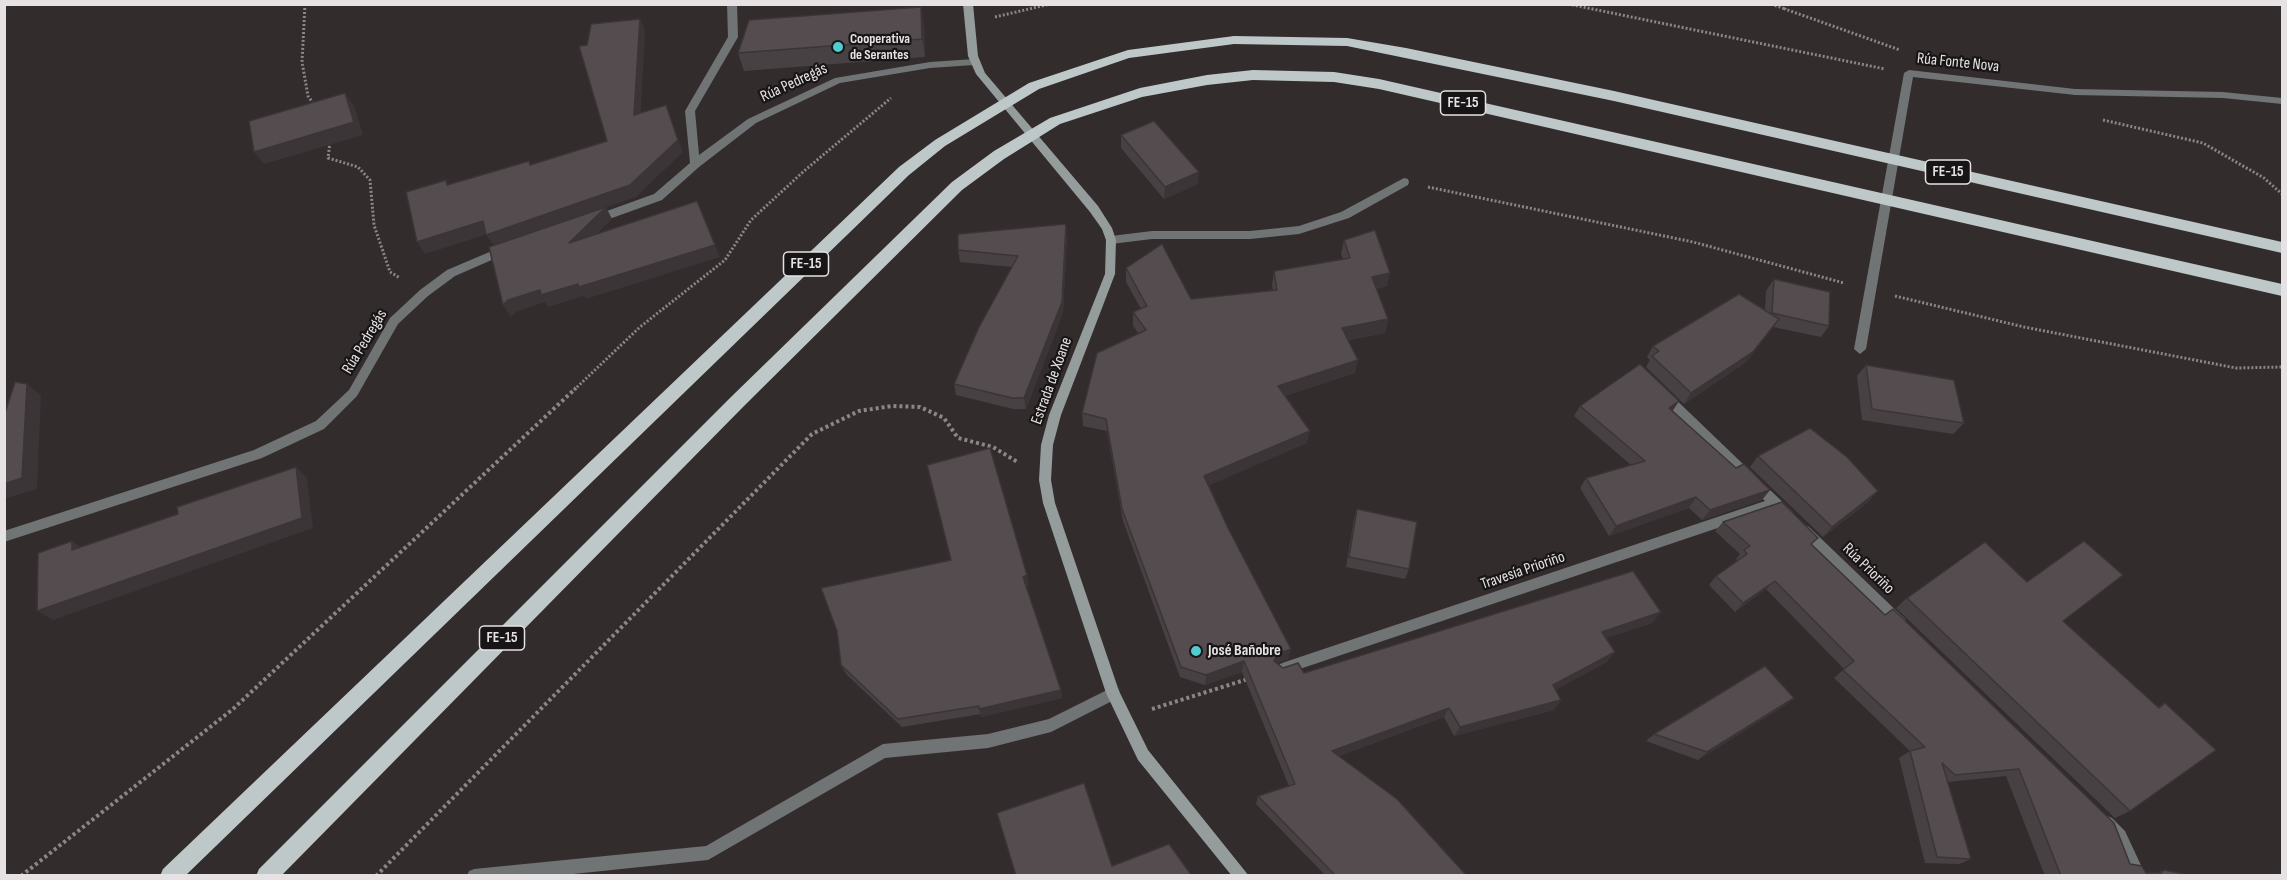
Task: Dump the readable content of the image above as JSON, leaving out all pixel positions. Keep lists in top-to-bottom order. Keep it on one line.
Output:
{"streets":{"highway":["FE-15"],"main road":["Estrada de Xoane"],"street":["Rúa Fonte Nova","Rúa Pedregás","Rúa Prioriño","Travesía Prioriño"]},"crossings":[["Rúa Pedregás","Estrada de Xoane"],["Rúa Prioriño","Travesía Prioriño"]],"places":["Cooperativa de Serantes","José Bañobre"]}
